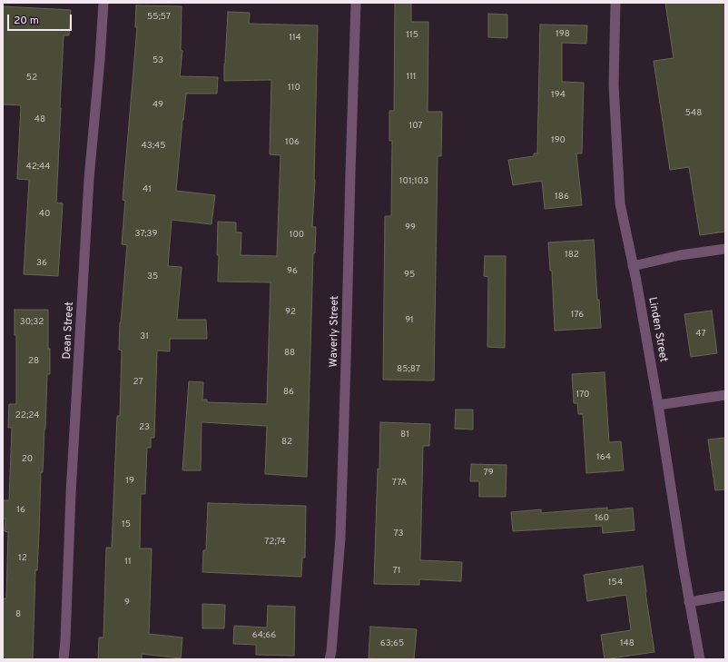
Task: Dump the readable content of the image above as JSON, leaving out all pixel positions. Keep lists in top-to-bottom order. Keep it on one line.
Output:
{"streets":{"street":["Linden Street","Dean Street","Waverly Street"]},"house_numbers":["55;57","198","115","114","53","111","52","110","194","49","548","48","107","190","106","43;45","42;44","101;103","41","186","40","99","37;39","100","182","36","96","95","35","92","176","91","30;32","47","31","88","28","85;87","27","86","170","22;24","23","81","82","164","20","79","19","77A","16","160","15","73","72;74","12","11","71","154","9","8","64;66","63;65","148"],"scale_bar":"20 m"}
